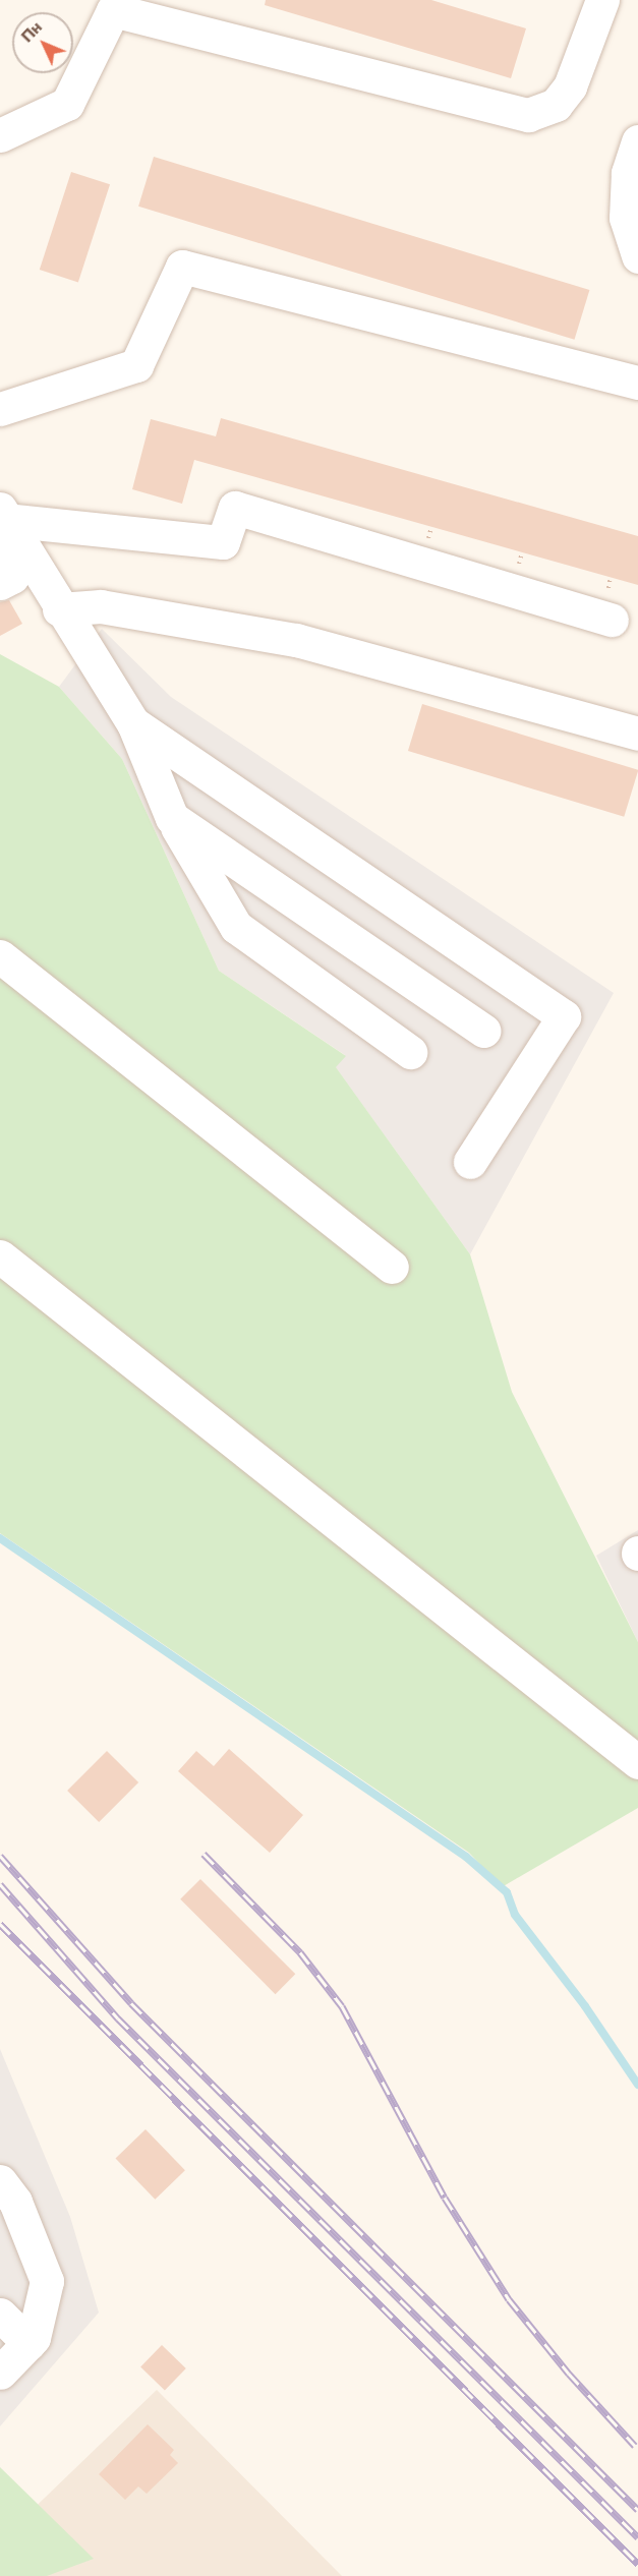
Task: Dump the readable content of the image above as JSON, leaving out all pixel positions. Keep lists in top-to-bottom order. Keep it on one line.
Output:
{"north":"top left"}
